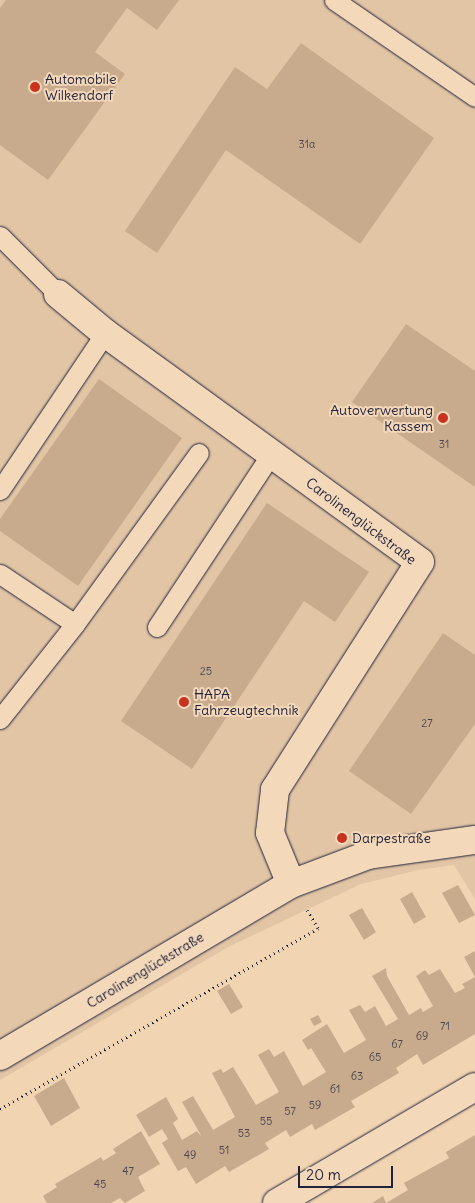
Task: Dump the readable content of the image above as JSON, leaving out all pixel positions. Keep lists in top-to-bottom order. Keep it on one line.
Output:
{"streets":{"street":["Carolinenglückstraße"]},"places":["Automobile Wilkendorf","Autoverwertung Kassem","HAPA Fahrzeugtechnik","Darpestraße"],"house_numbers":["31a","31","25","27","71","69","67","65","63","61","59","57","55","53","51","49","47","45"],"scale_bar":"20 m"}
